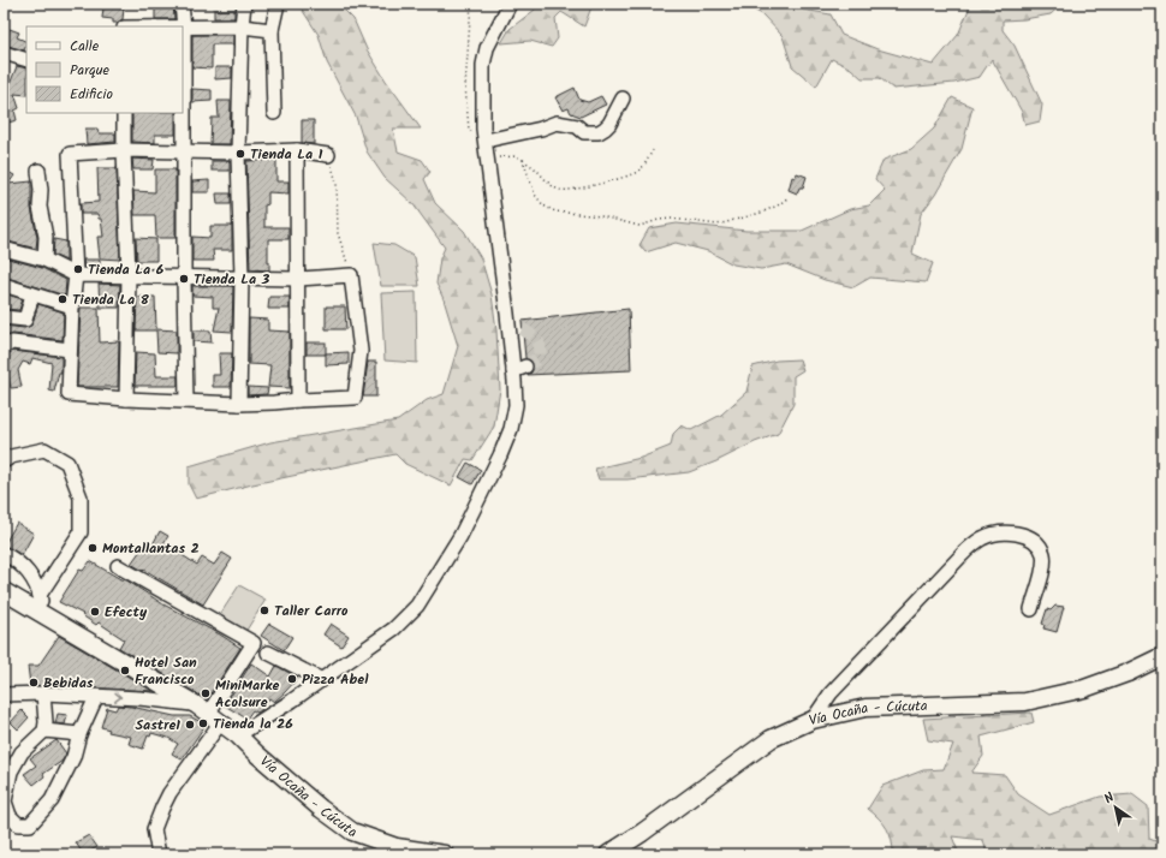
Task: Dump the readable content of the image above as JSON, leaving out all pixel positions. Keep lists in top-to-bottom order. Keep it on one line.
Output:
{"streets":{"main road":["Vía Ocaña - Cúcuta"]},"places":["Tienda La 1","Tienda La 6","Tienda La 3","Tienda La 8","Montallantas 2","Taller Carro","Efecty","Hotel San Francisco","Pizza Abel","Bebidas","MiniMarke Acolsure","Tienda la 26","Sastre1"],"legend":["Calle","Parque","Edificio"],"north":"top left"}
